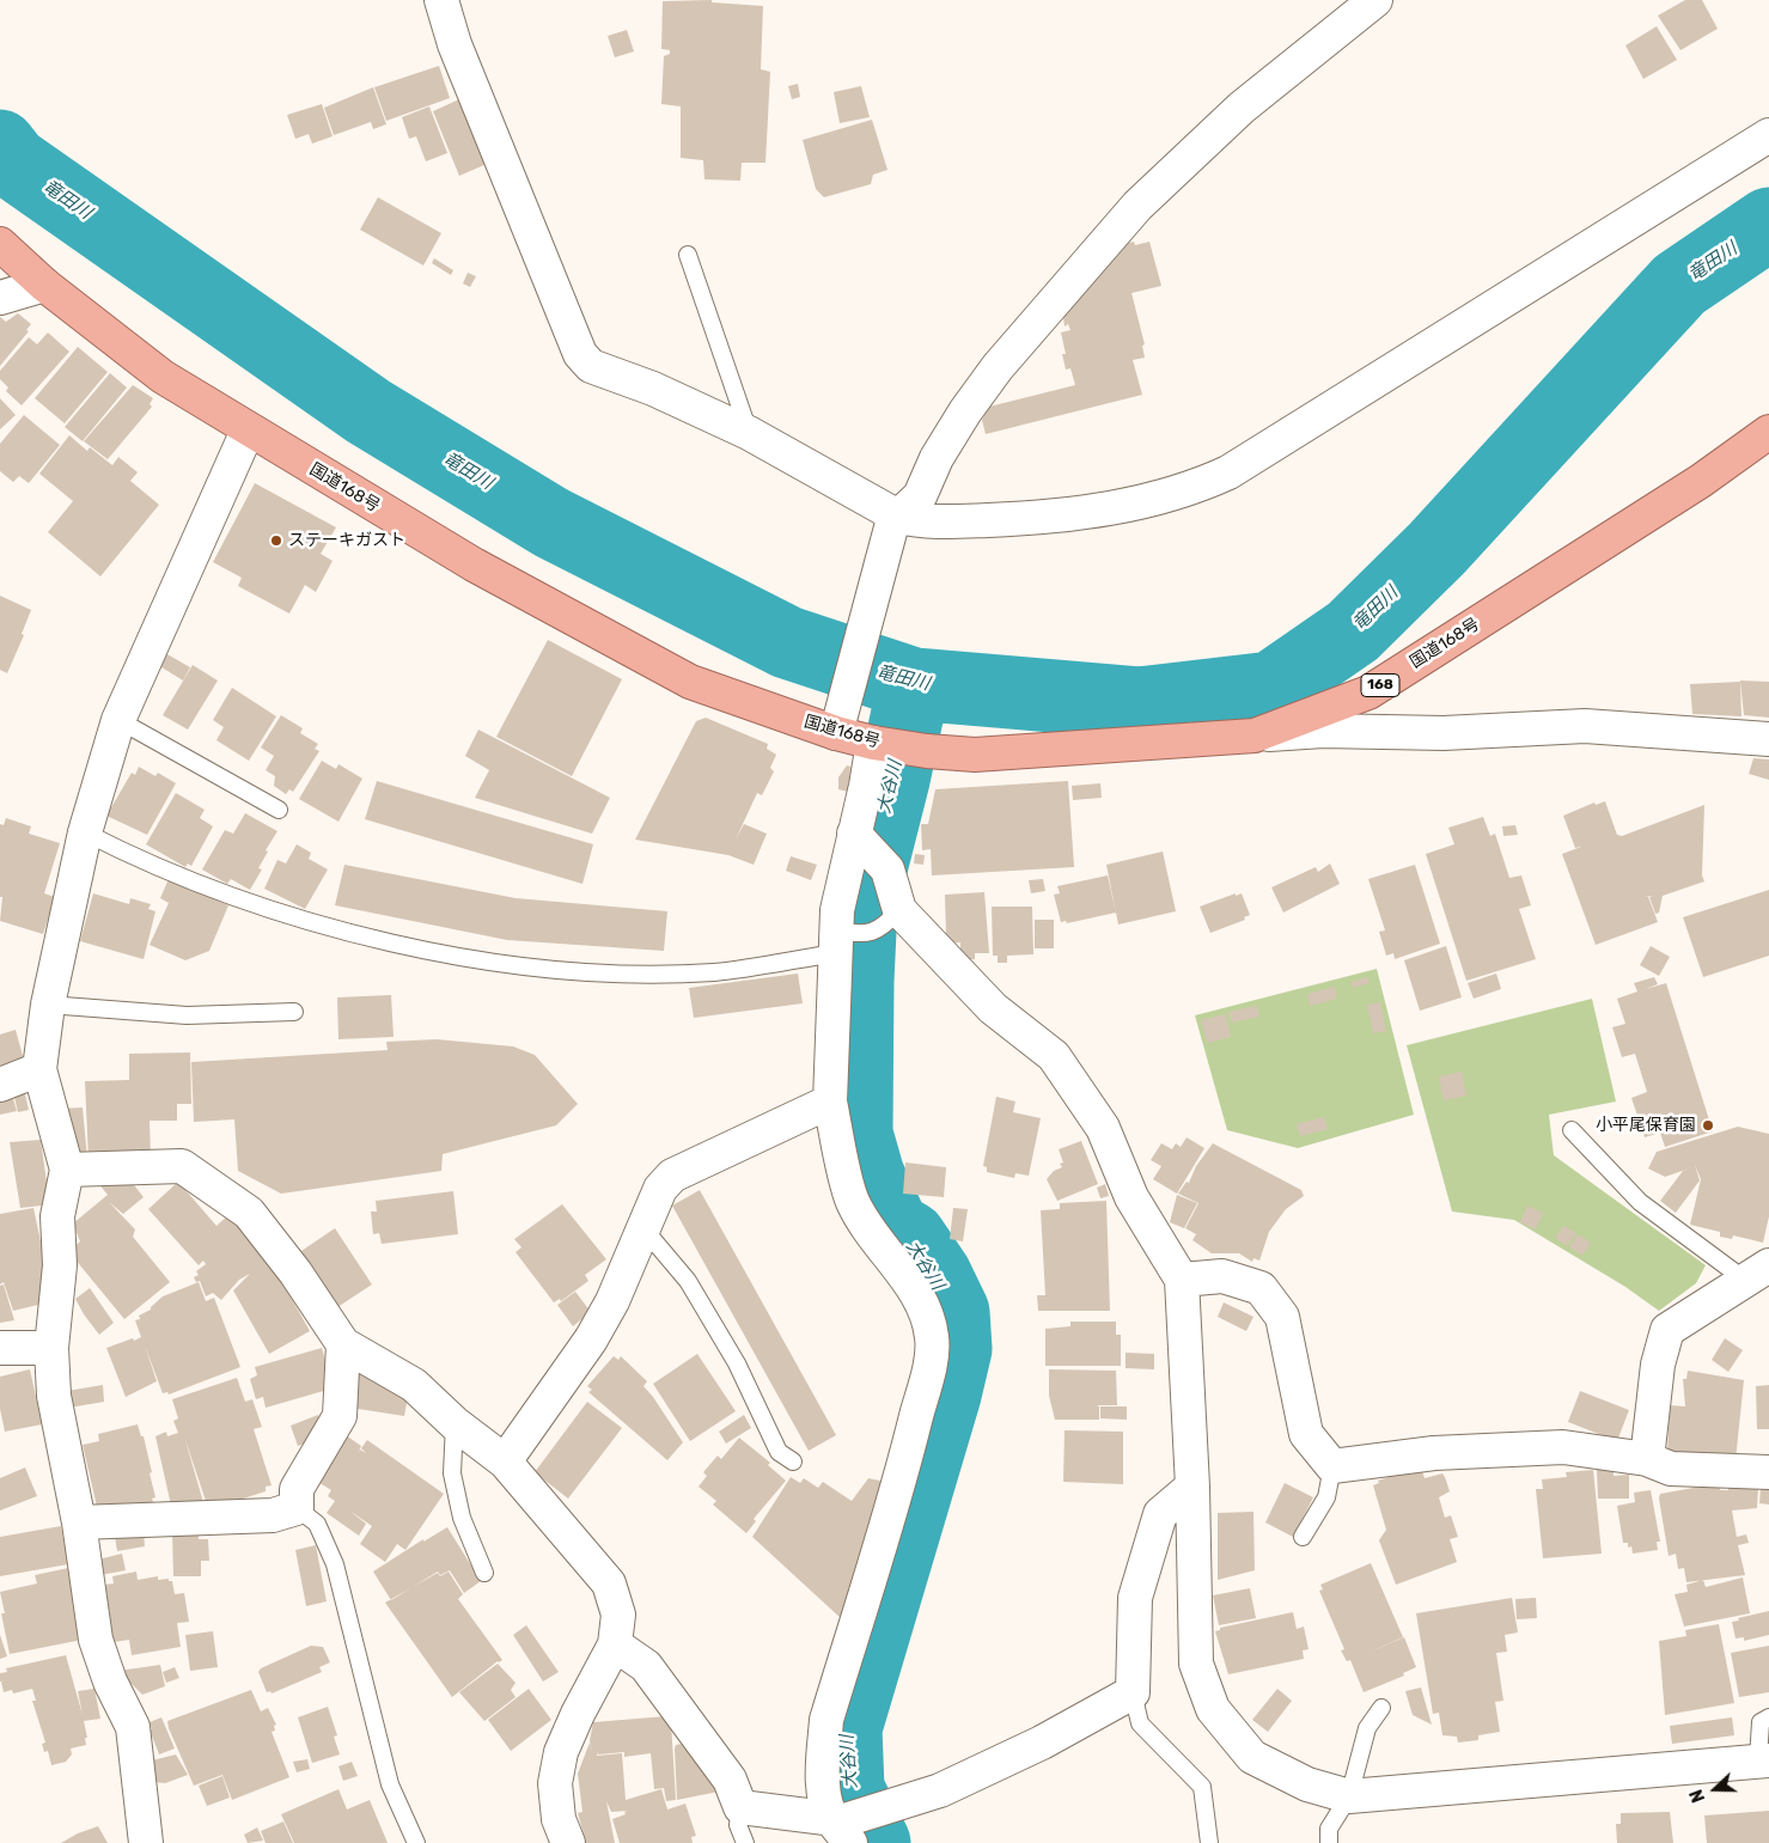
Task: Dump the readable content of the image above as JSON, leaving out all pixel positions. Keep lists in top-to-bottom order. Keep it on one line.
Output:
{"streets":{"highway":["国道168号","168"]},"water":["竜田川","大谷川"],"places":["ステーキガスト","小平尾保育園"],"north":"left"}
